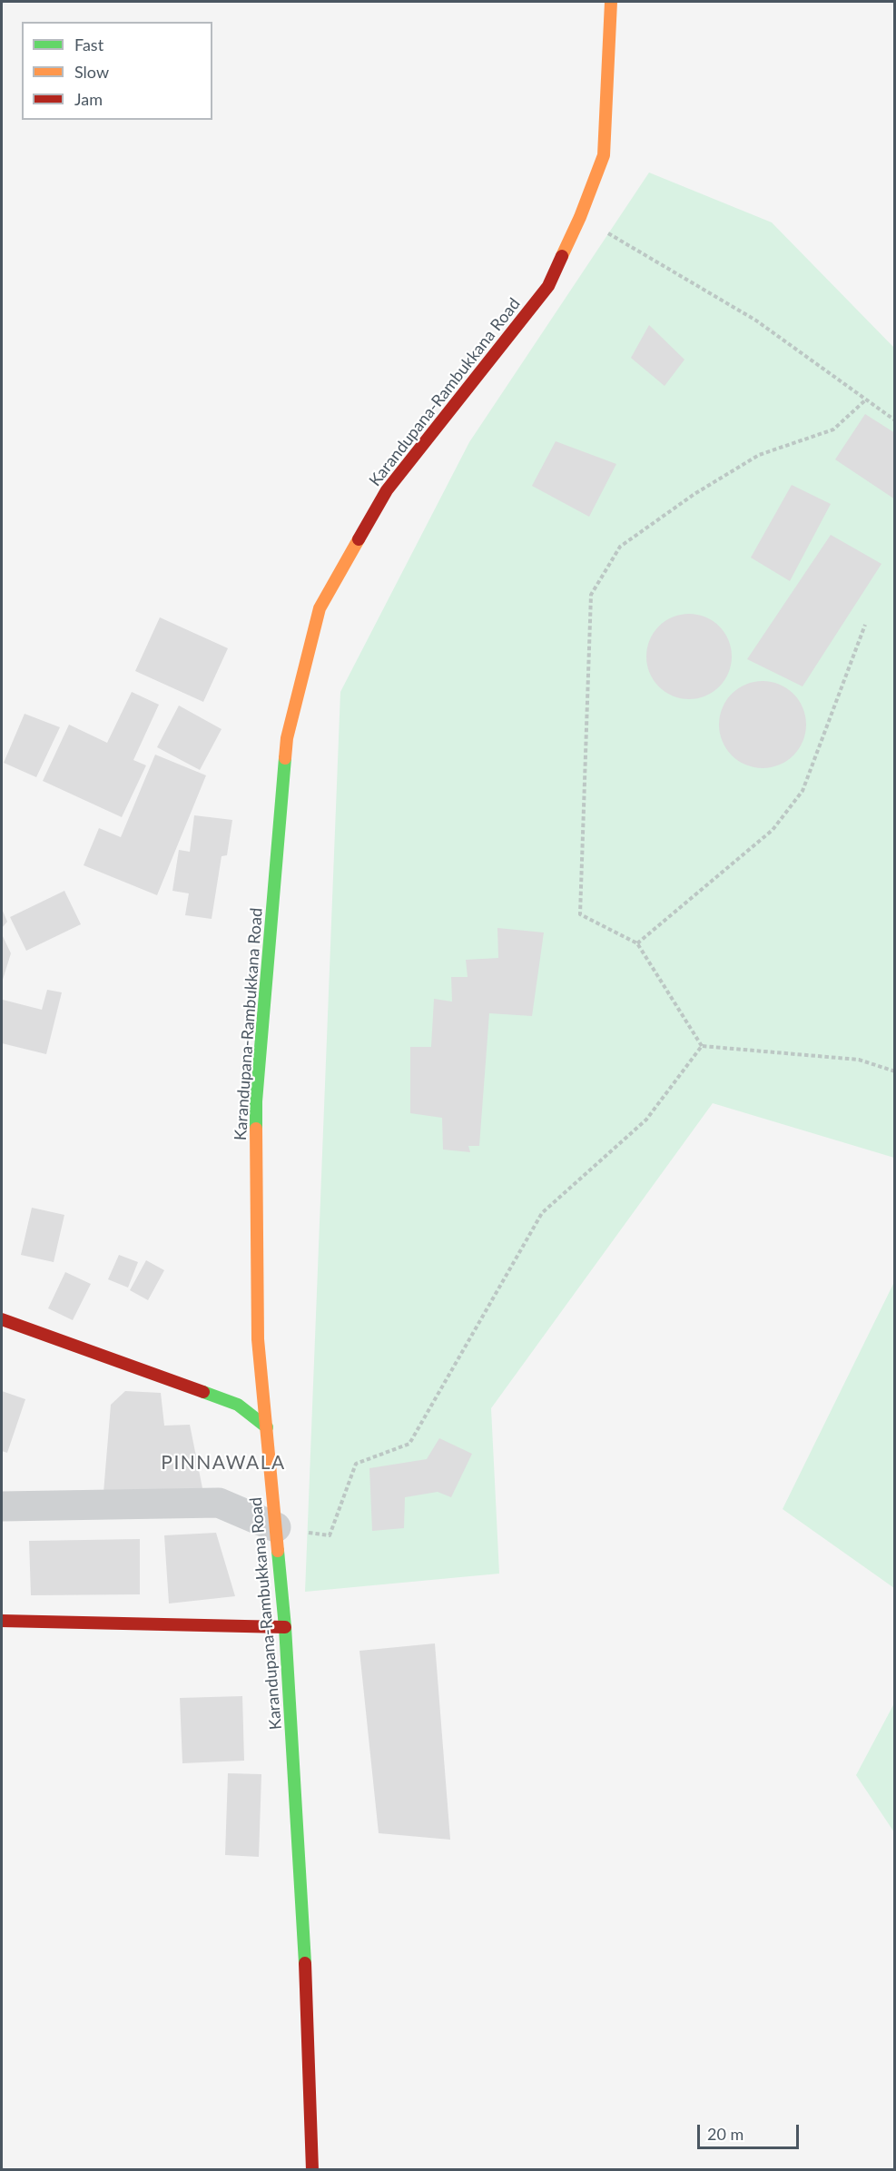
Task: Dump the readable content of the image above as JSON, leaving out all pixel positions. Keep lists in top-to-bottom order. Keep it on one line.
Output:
{"streets":{"main road":["Karandupana-Rambukkana Road"]},"districts":["PINNAWALA"],"legend":["Fast","Slow","Jam"],"scale_bar":"20 m"}
